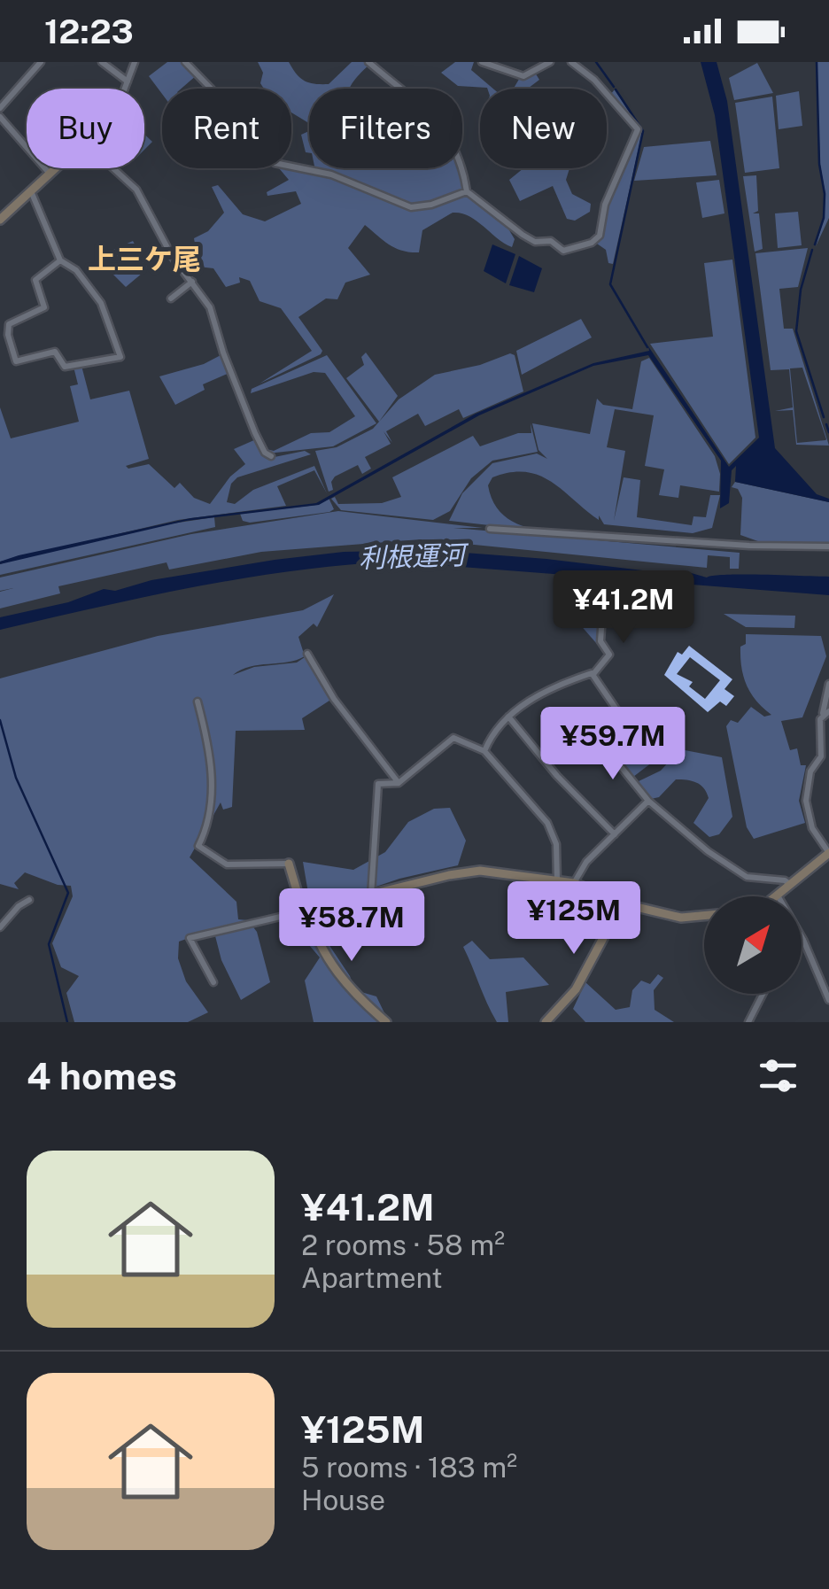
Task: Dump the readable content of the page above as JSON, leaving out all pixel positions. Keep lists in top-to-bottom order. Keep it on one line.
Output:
{"districts":["上三ケ尾"],"water":["利根運河"],"north":"top right","page":{"status":"12:23","chip":["Buy","Rent","Filters","New"],"price":["¥41.2M","¥59.7M","¥125M","¥58.7M"],"heading":"4 homes","list":[{"name":"¥41.2M","note":"2 rooms · 58 m² · Apartment"},{"name":"¥125M","note":"5 rooms · 183 m² · House"}]}}
